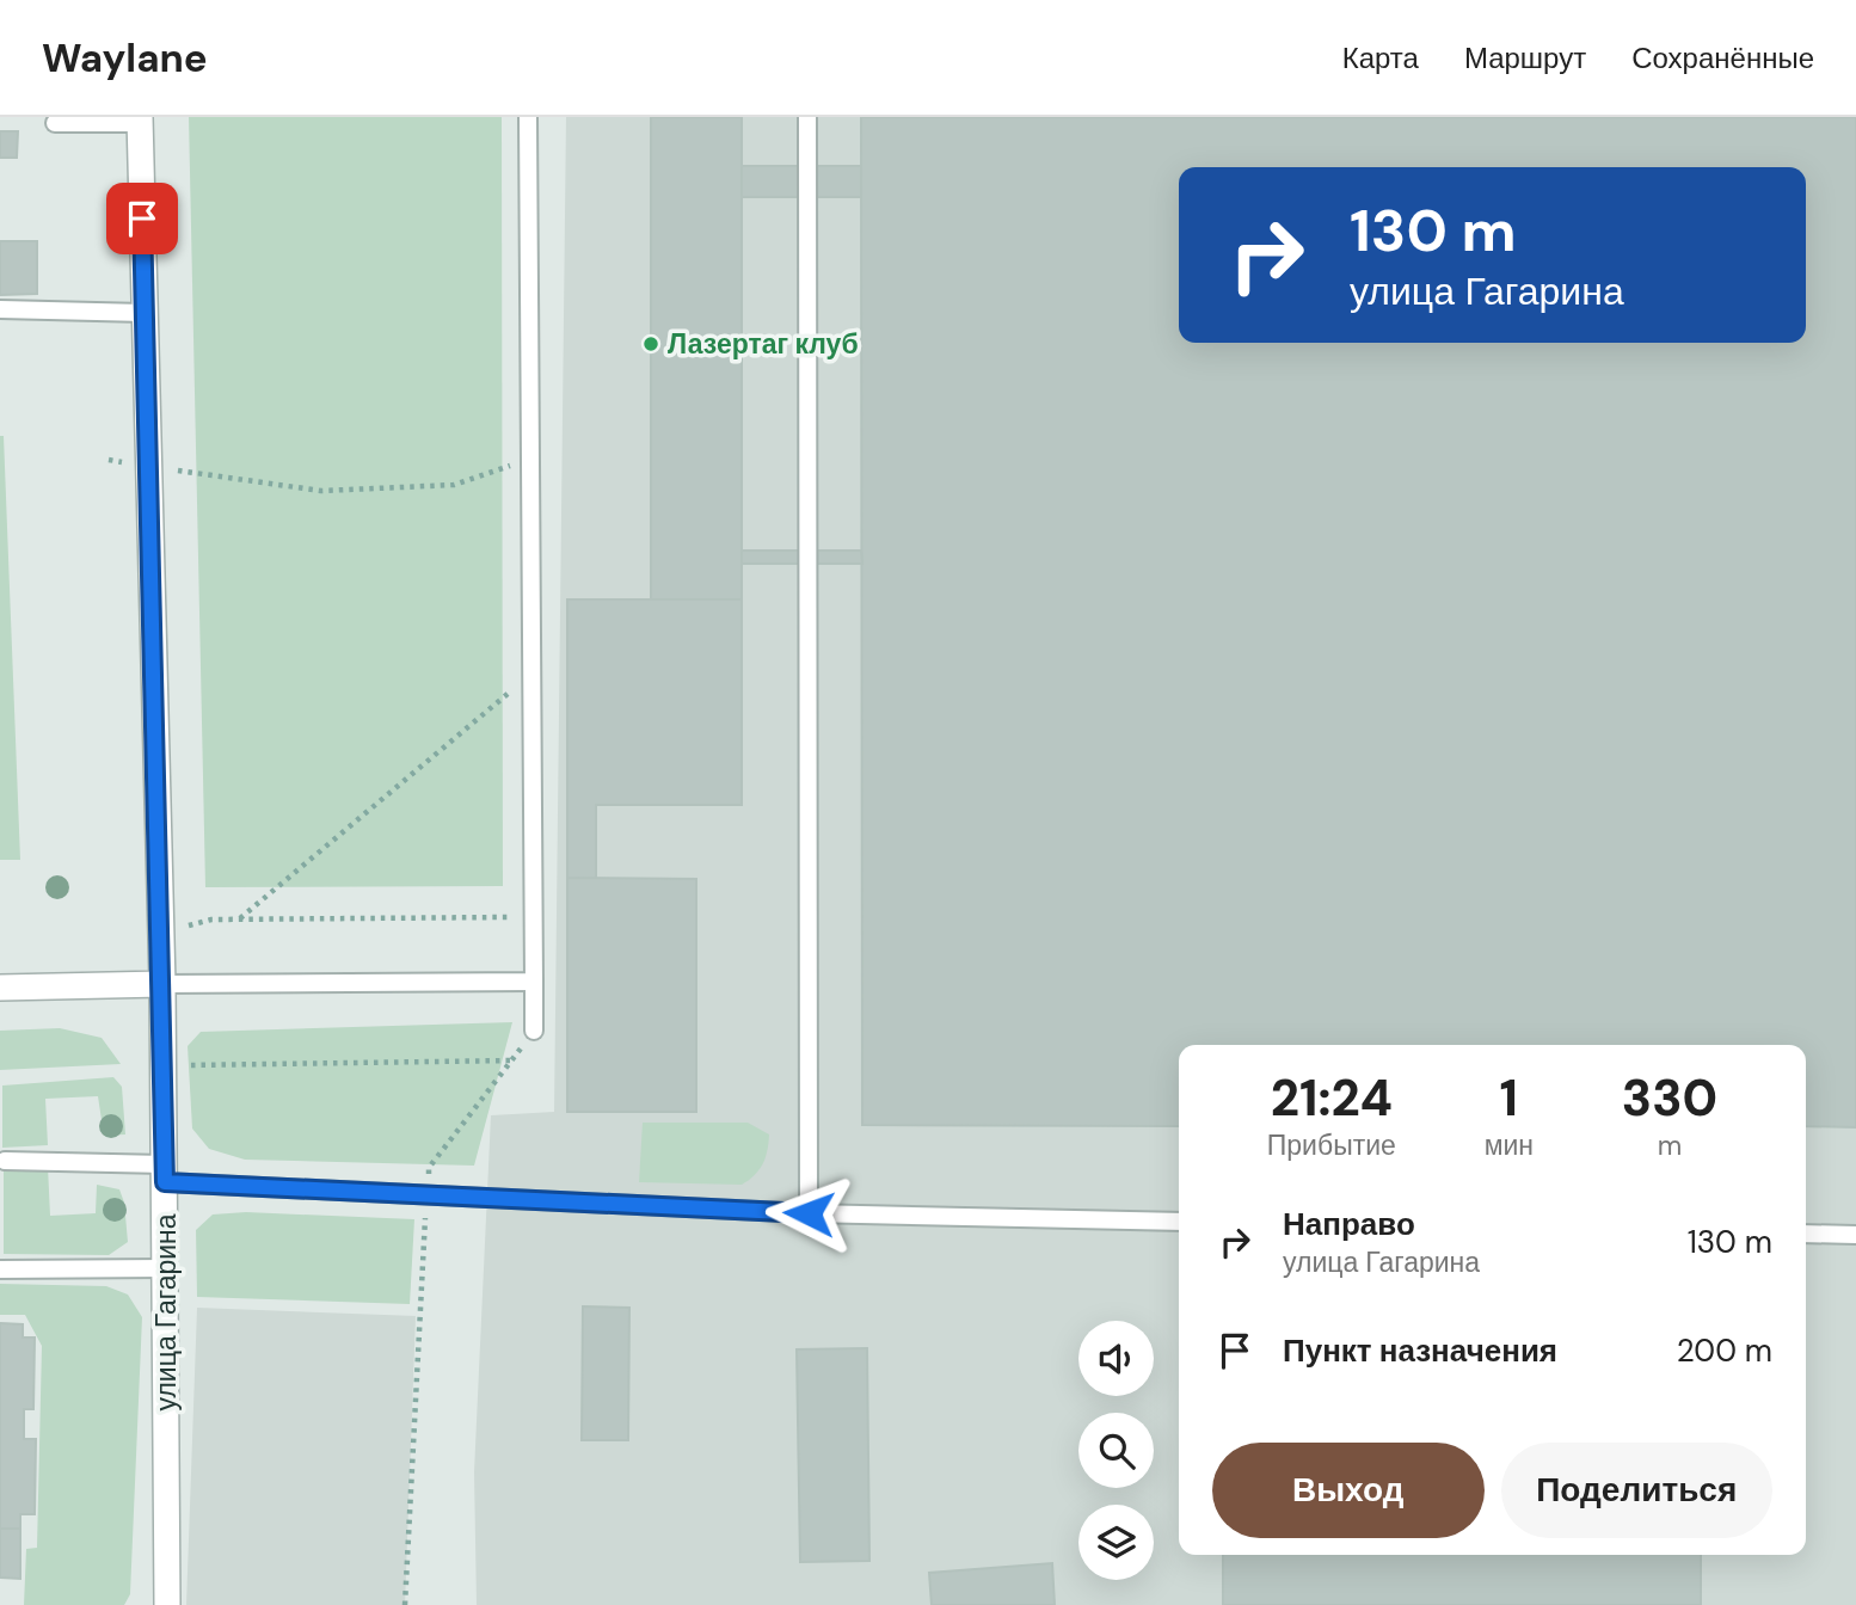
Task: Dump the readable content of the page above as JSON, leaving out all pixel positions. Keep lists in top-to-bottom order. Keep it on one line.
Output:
{"streets":{"street":["улица Гагарина"]},"places":["Лазертаг клуб"],"page":{"header":"Waylane","nav":["Карта","Маршрут","Сохранённые"],"turn":["130 m","улица Гагарина"],"eta":["21:24","Прибытие","1","мин","330","m"],"list":[{"name":"Направо","note":"улица Гагарина","value":"130 m"},{"name":"Пункт назначения","value":"200 m"}],"buttons":["Выход","Поделиться"]}}
